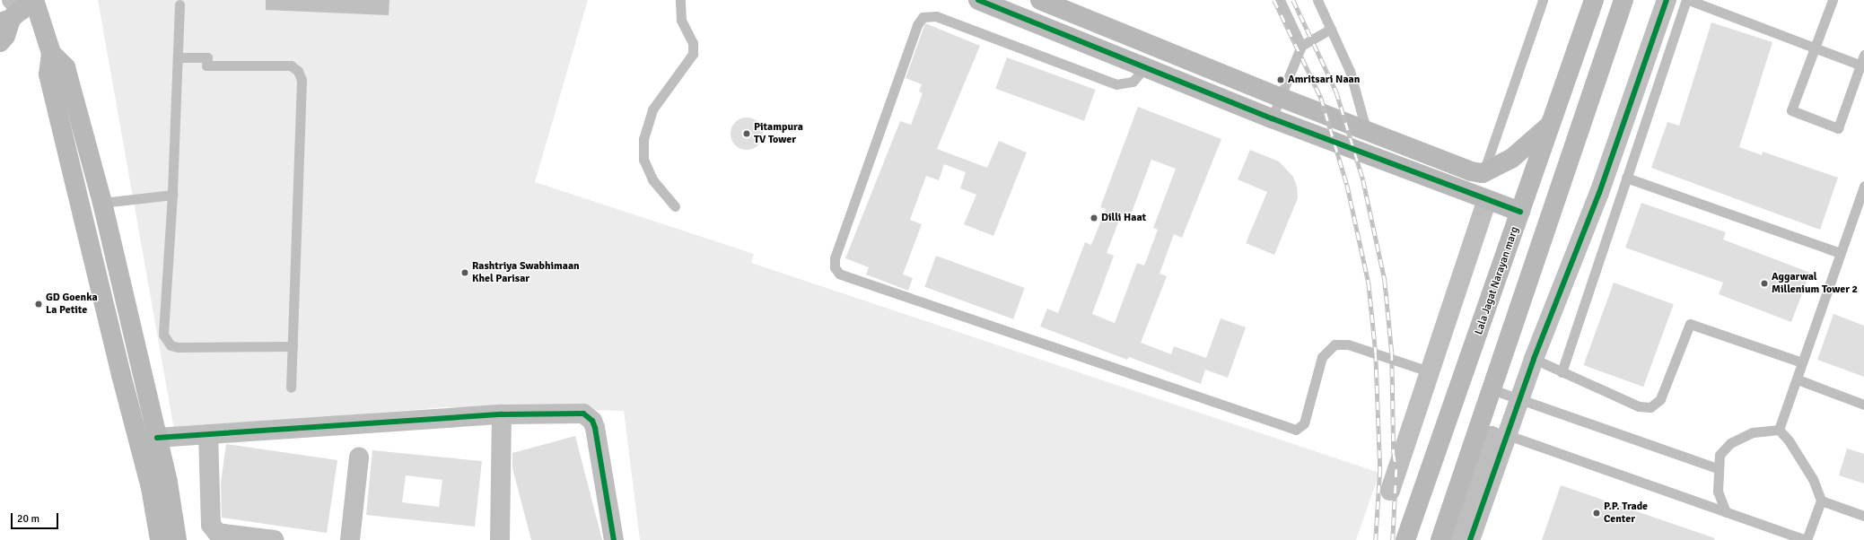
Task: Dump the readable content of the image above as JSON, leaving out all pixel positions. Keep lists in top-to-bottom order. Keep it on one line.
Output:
{"streets":{"street":["Lala Jagat Narayan marg"]},"places":["Amritsari Naan","Pitampura TV Tower","Dilli Haat","Rashtriya Swabhimaan Khel Parisar","Aggarwal Millenium Tower 2","GD Goenka La Petite","P.P. Trade Center"],"scale_bar":"20 m"}
